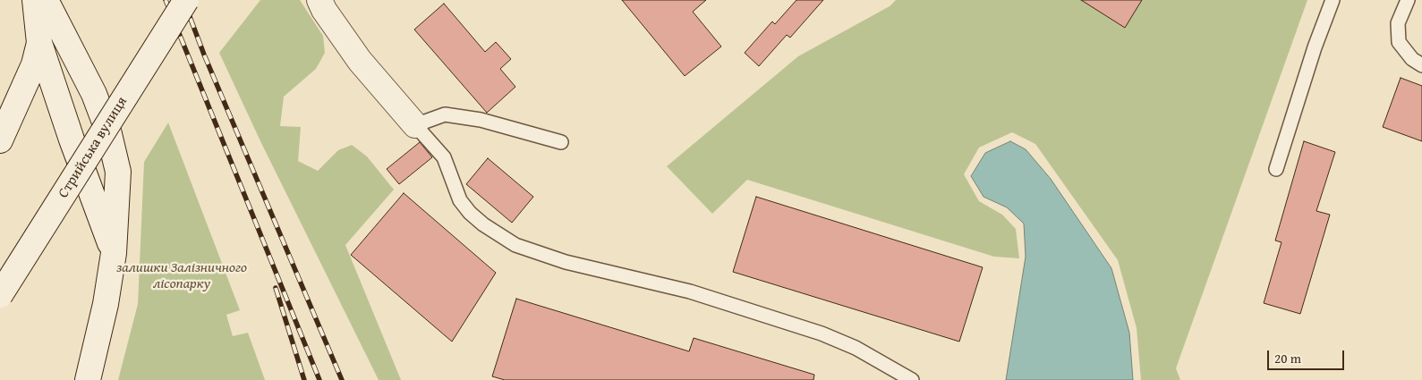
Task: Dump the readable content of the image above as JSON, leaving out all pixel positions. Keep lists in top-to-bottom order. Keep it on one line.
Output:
{"streets":{"street":["Стрийська вулиця"]},"parks":["залишки Залізничного лісопарку"],"scale_bar":"20 m"}
